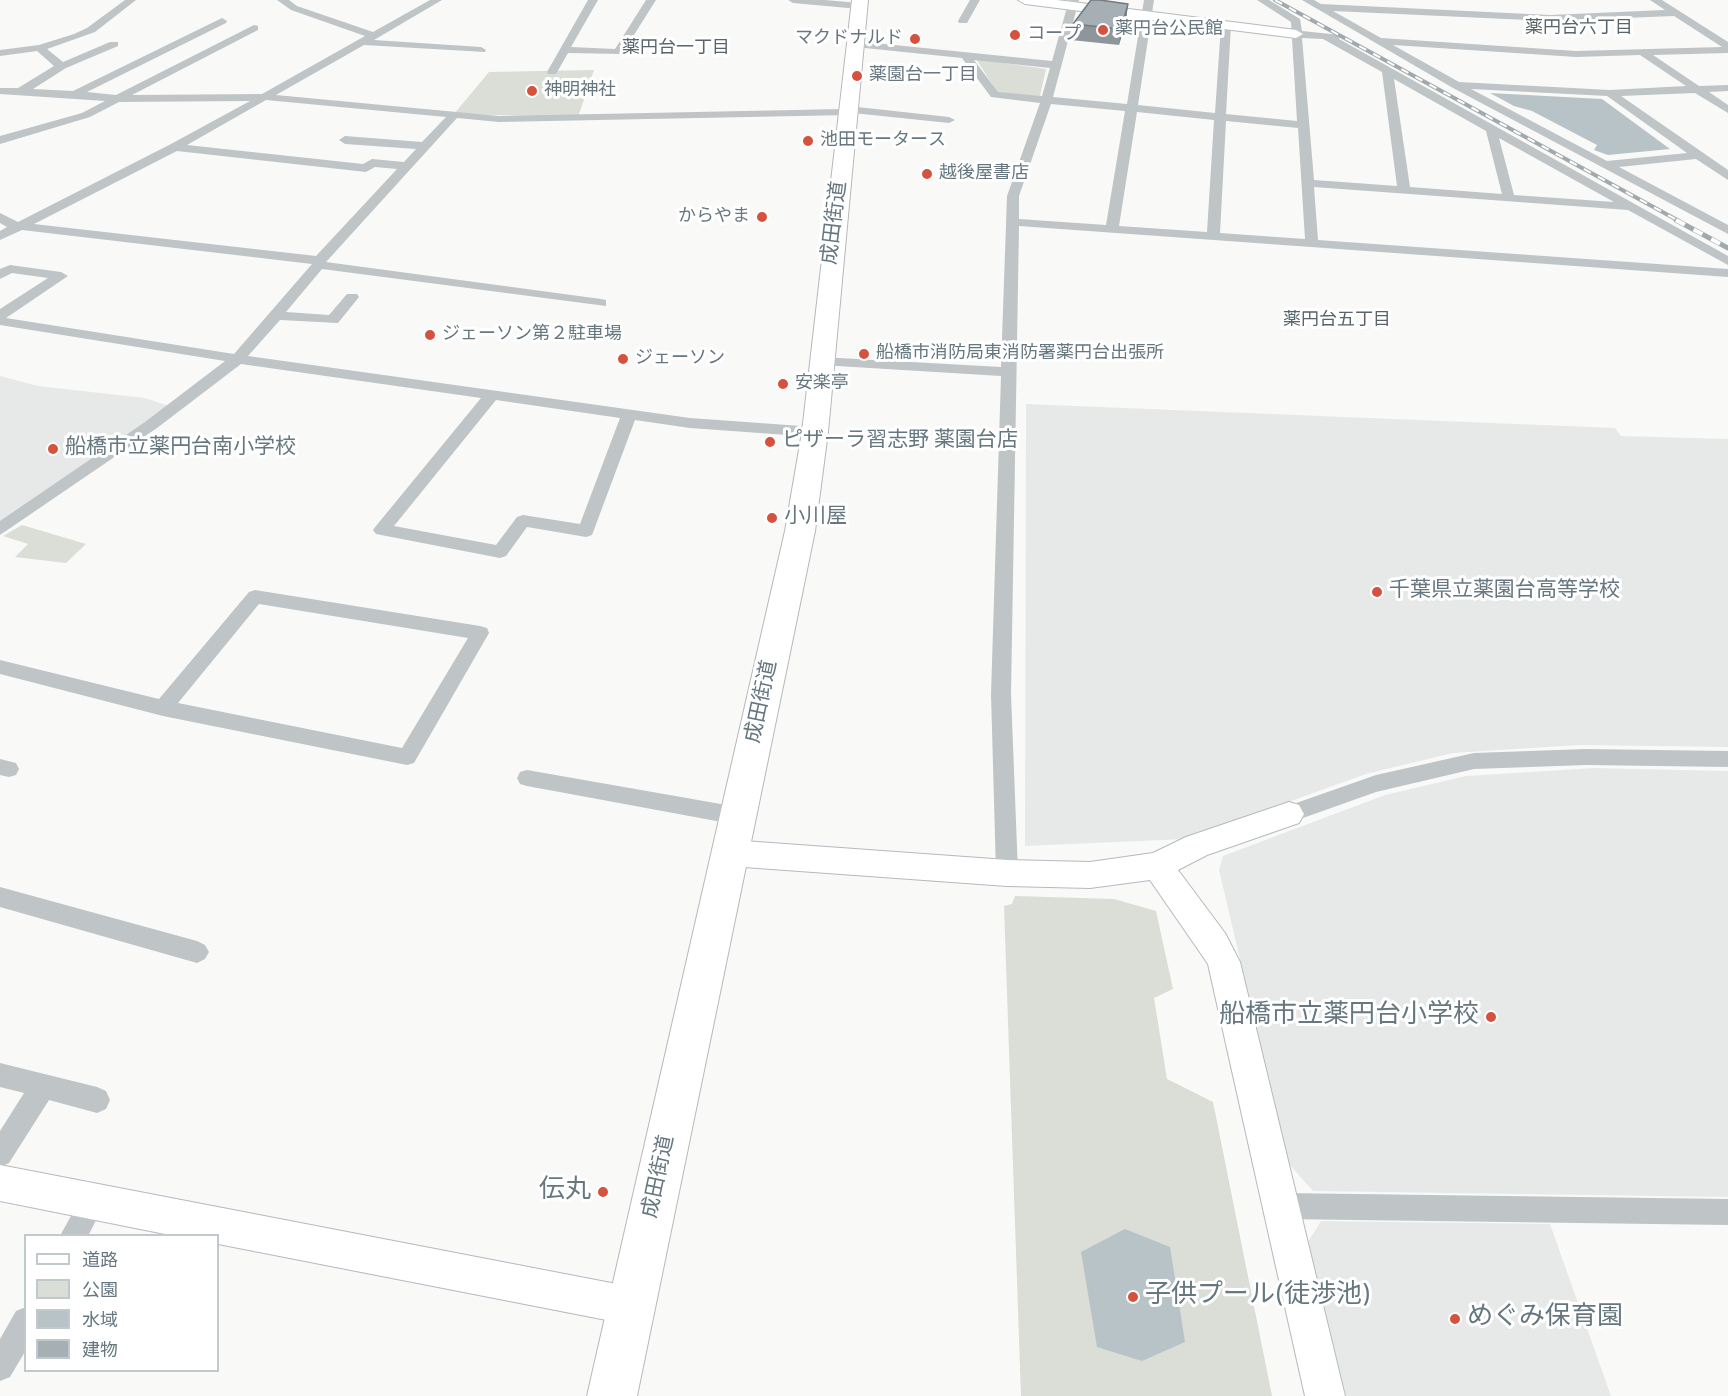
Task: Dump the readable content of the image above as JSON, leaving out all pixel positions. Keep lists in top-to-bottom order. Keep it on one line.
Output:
{"streets":{"highway":["成田街道"]},"districts":["薬円台六丁目","薬円台一丁目","薬円台五丁目"],"places":["薬円台公民館","コープ","マクドナルド","薬園台一丁目","神明神社","池田モータース","越後屋書店","からやま","ジェーソン第２駐車場","船橋市消防局東消防署薬円台出張所","ジェーソン","安楽亭","ピザーラ習志野 薬園台店","船橋市立薬円台南小学校","小川屋","千葉県立薬園台高等学校","船橋市立薬円台小学校","伝丸","子供プール(徒渉池)","めぐみ保育園"],"legend":["道路","公園","水域","建物"]}
